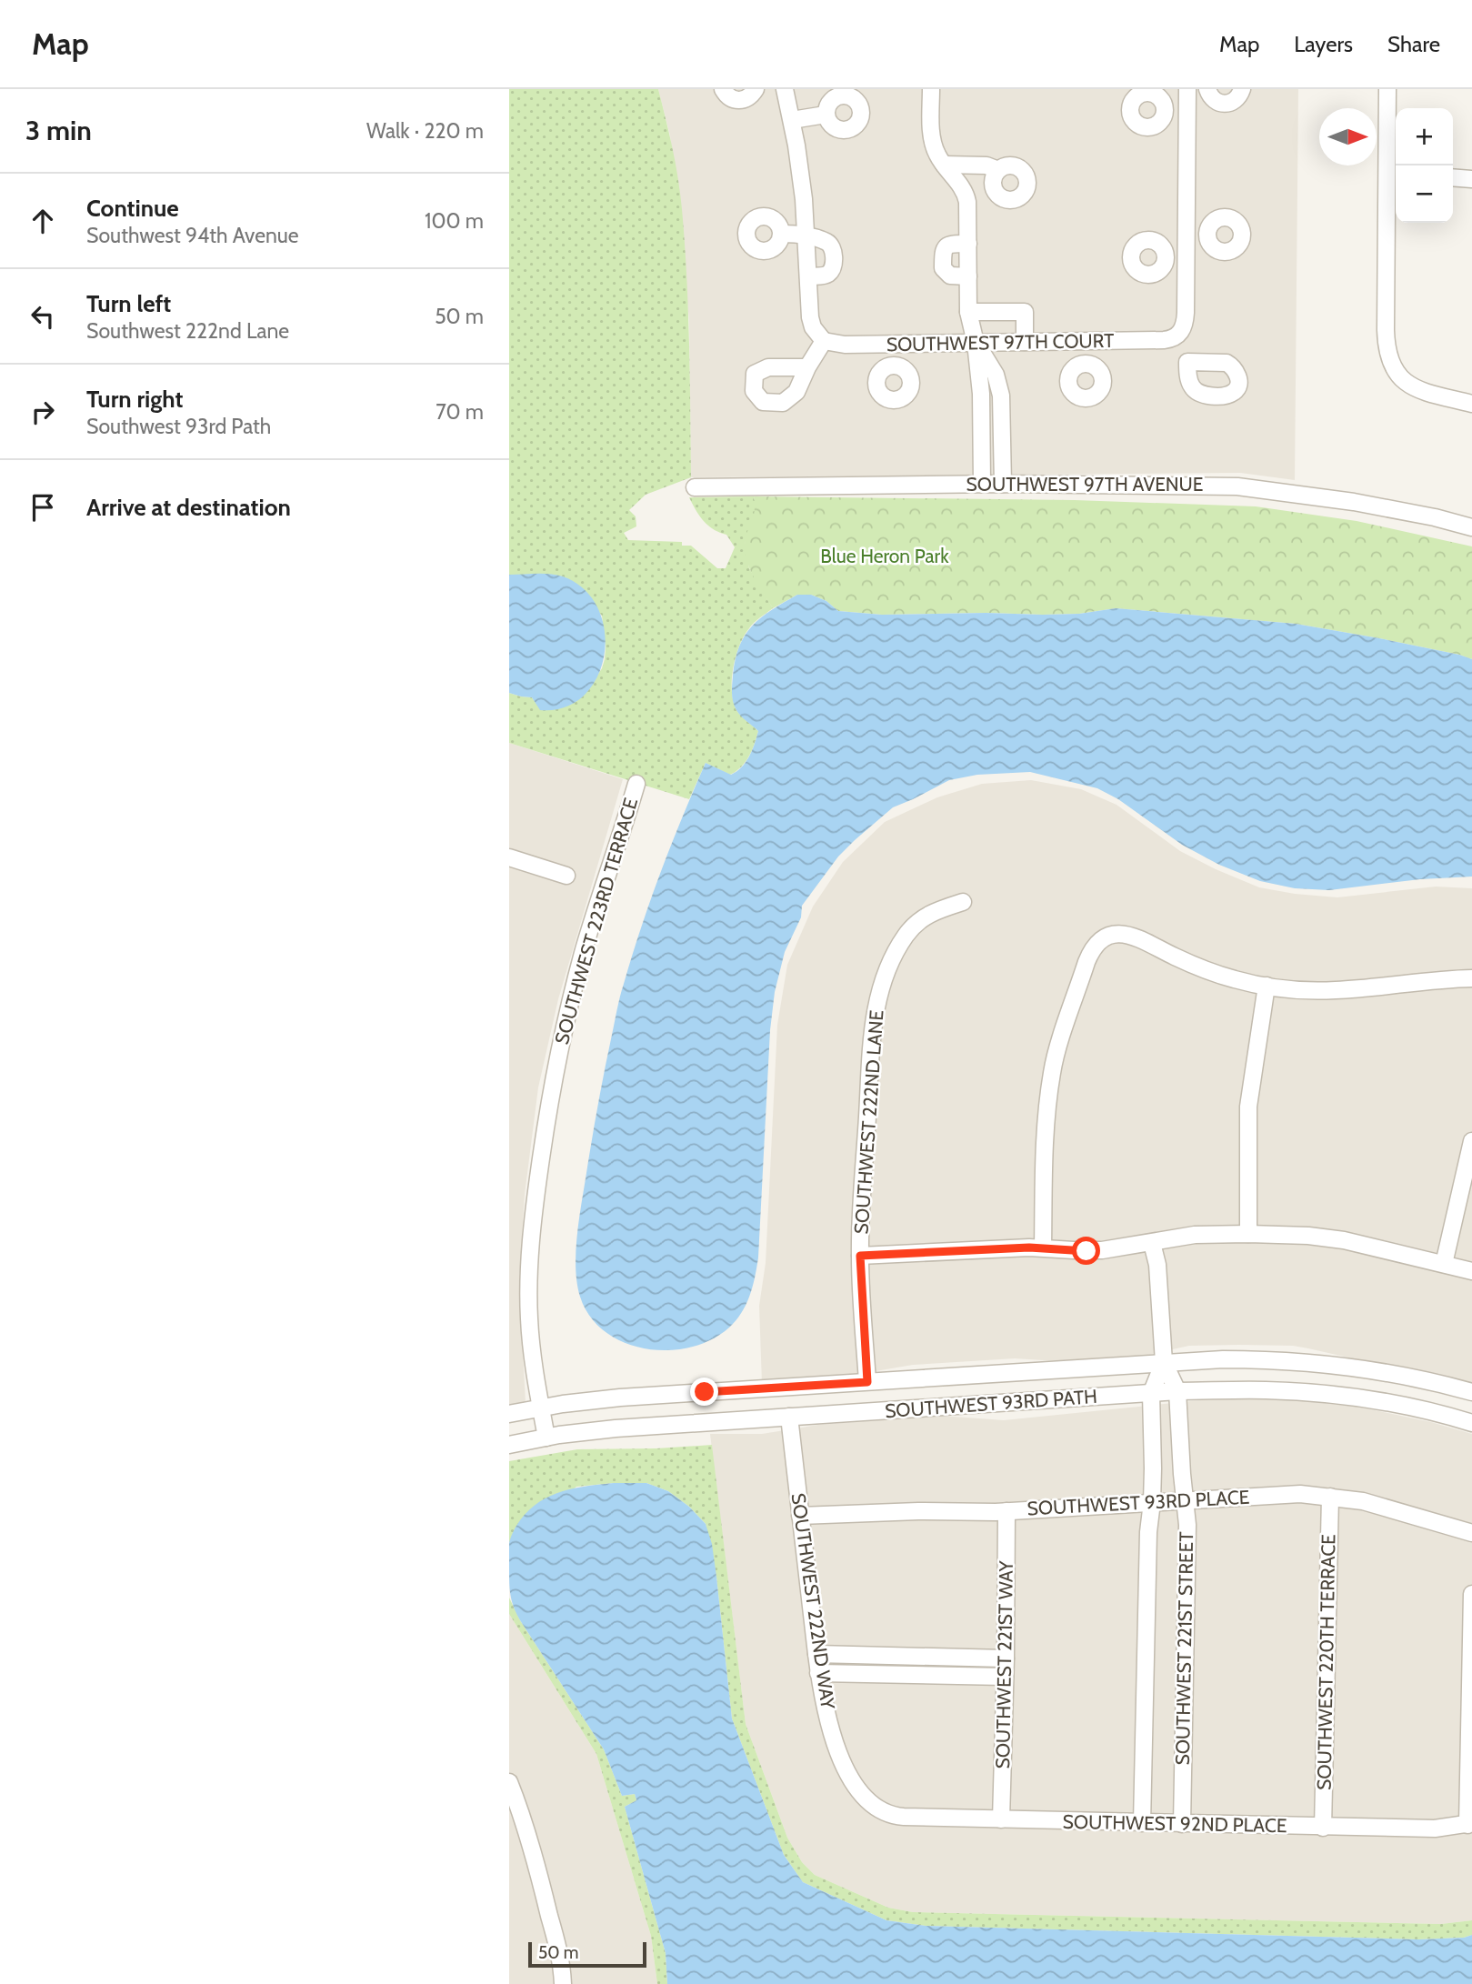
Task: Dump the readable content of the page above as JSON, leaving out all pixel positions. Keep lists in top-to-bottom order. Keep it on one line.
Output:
{"streets":{"street":["SOUTHWEST 97TH COURT","SOUTHWEST 97TH AVENUE","SOUTHWEST 223RD TERRACE","SOUTHWEST 222ND LANE","SOUTHWEST 93RD PATH","SOUTHWEST 93RD PLACE","SOUTHWEST 222ND WAY","SOUTHWEST 221ST STREET","SOUTHWEST 220TH TERRACE","SOUTHWEST 221ST WAY","SOUTHWEST 92ND PLACE"]},"crossings":[["SOUTHWEST 223RD TERRACE","SOUTHWEST 93RD PATH"],["SOUTHWEST 222ND LANE","SOUTHWEST 93RD PATH"],["SOUTHWEST 93RD PATH","SOUTHWEST 222ND WAY"],["SOUTHWEST 93RD PATH","SOUTHWEST 221ST STREET"],["SOUTHWEST 93RD PLACE","SOUTHWEST 222ND WAY"],["SOUTHWEST 93RD PLACE","SOUTHWEST 221ST STREET"],["SOUTHWEST 93RD PLACE","SOUTHWEST 220TH TERRACE"],["SOUTHWEST 93RD PLACE","SOUTHWEST 221ST WAY"],["SOUTHWEST 222ND WAY","SOUTHWEST 92ND PLACE"],["SOUTHWEST 221ST STREET","SOUTHWEST 92ND PLACE"],["SOUTHWEST 220TH TERRACE","SOUTHWEST 92ND PLACE"],["SOUTHWEST 221ST WAY","SOUTHWEST 92ND PLACE"]],"parks":["Blue Heron Park"],"scale_bar":"50 m","north":"right","page":{"header":"Map","nav":["Map","Layers","Share"],"heading":["3 min","Walk · 220 m"],"map_buttons":["+","−"],"list":[["Continue","Southwest 94th Avenue","100 m"],["Turn left","Southwest 222nd Lane","50 m"],["Turn right","Southwest 93rd Path","70 m"],"Arrive at destination"],"scale":"50 m"}}
